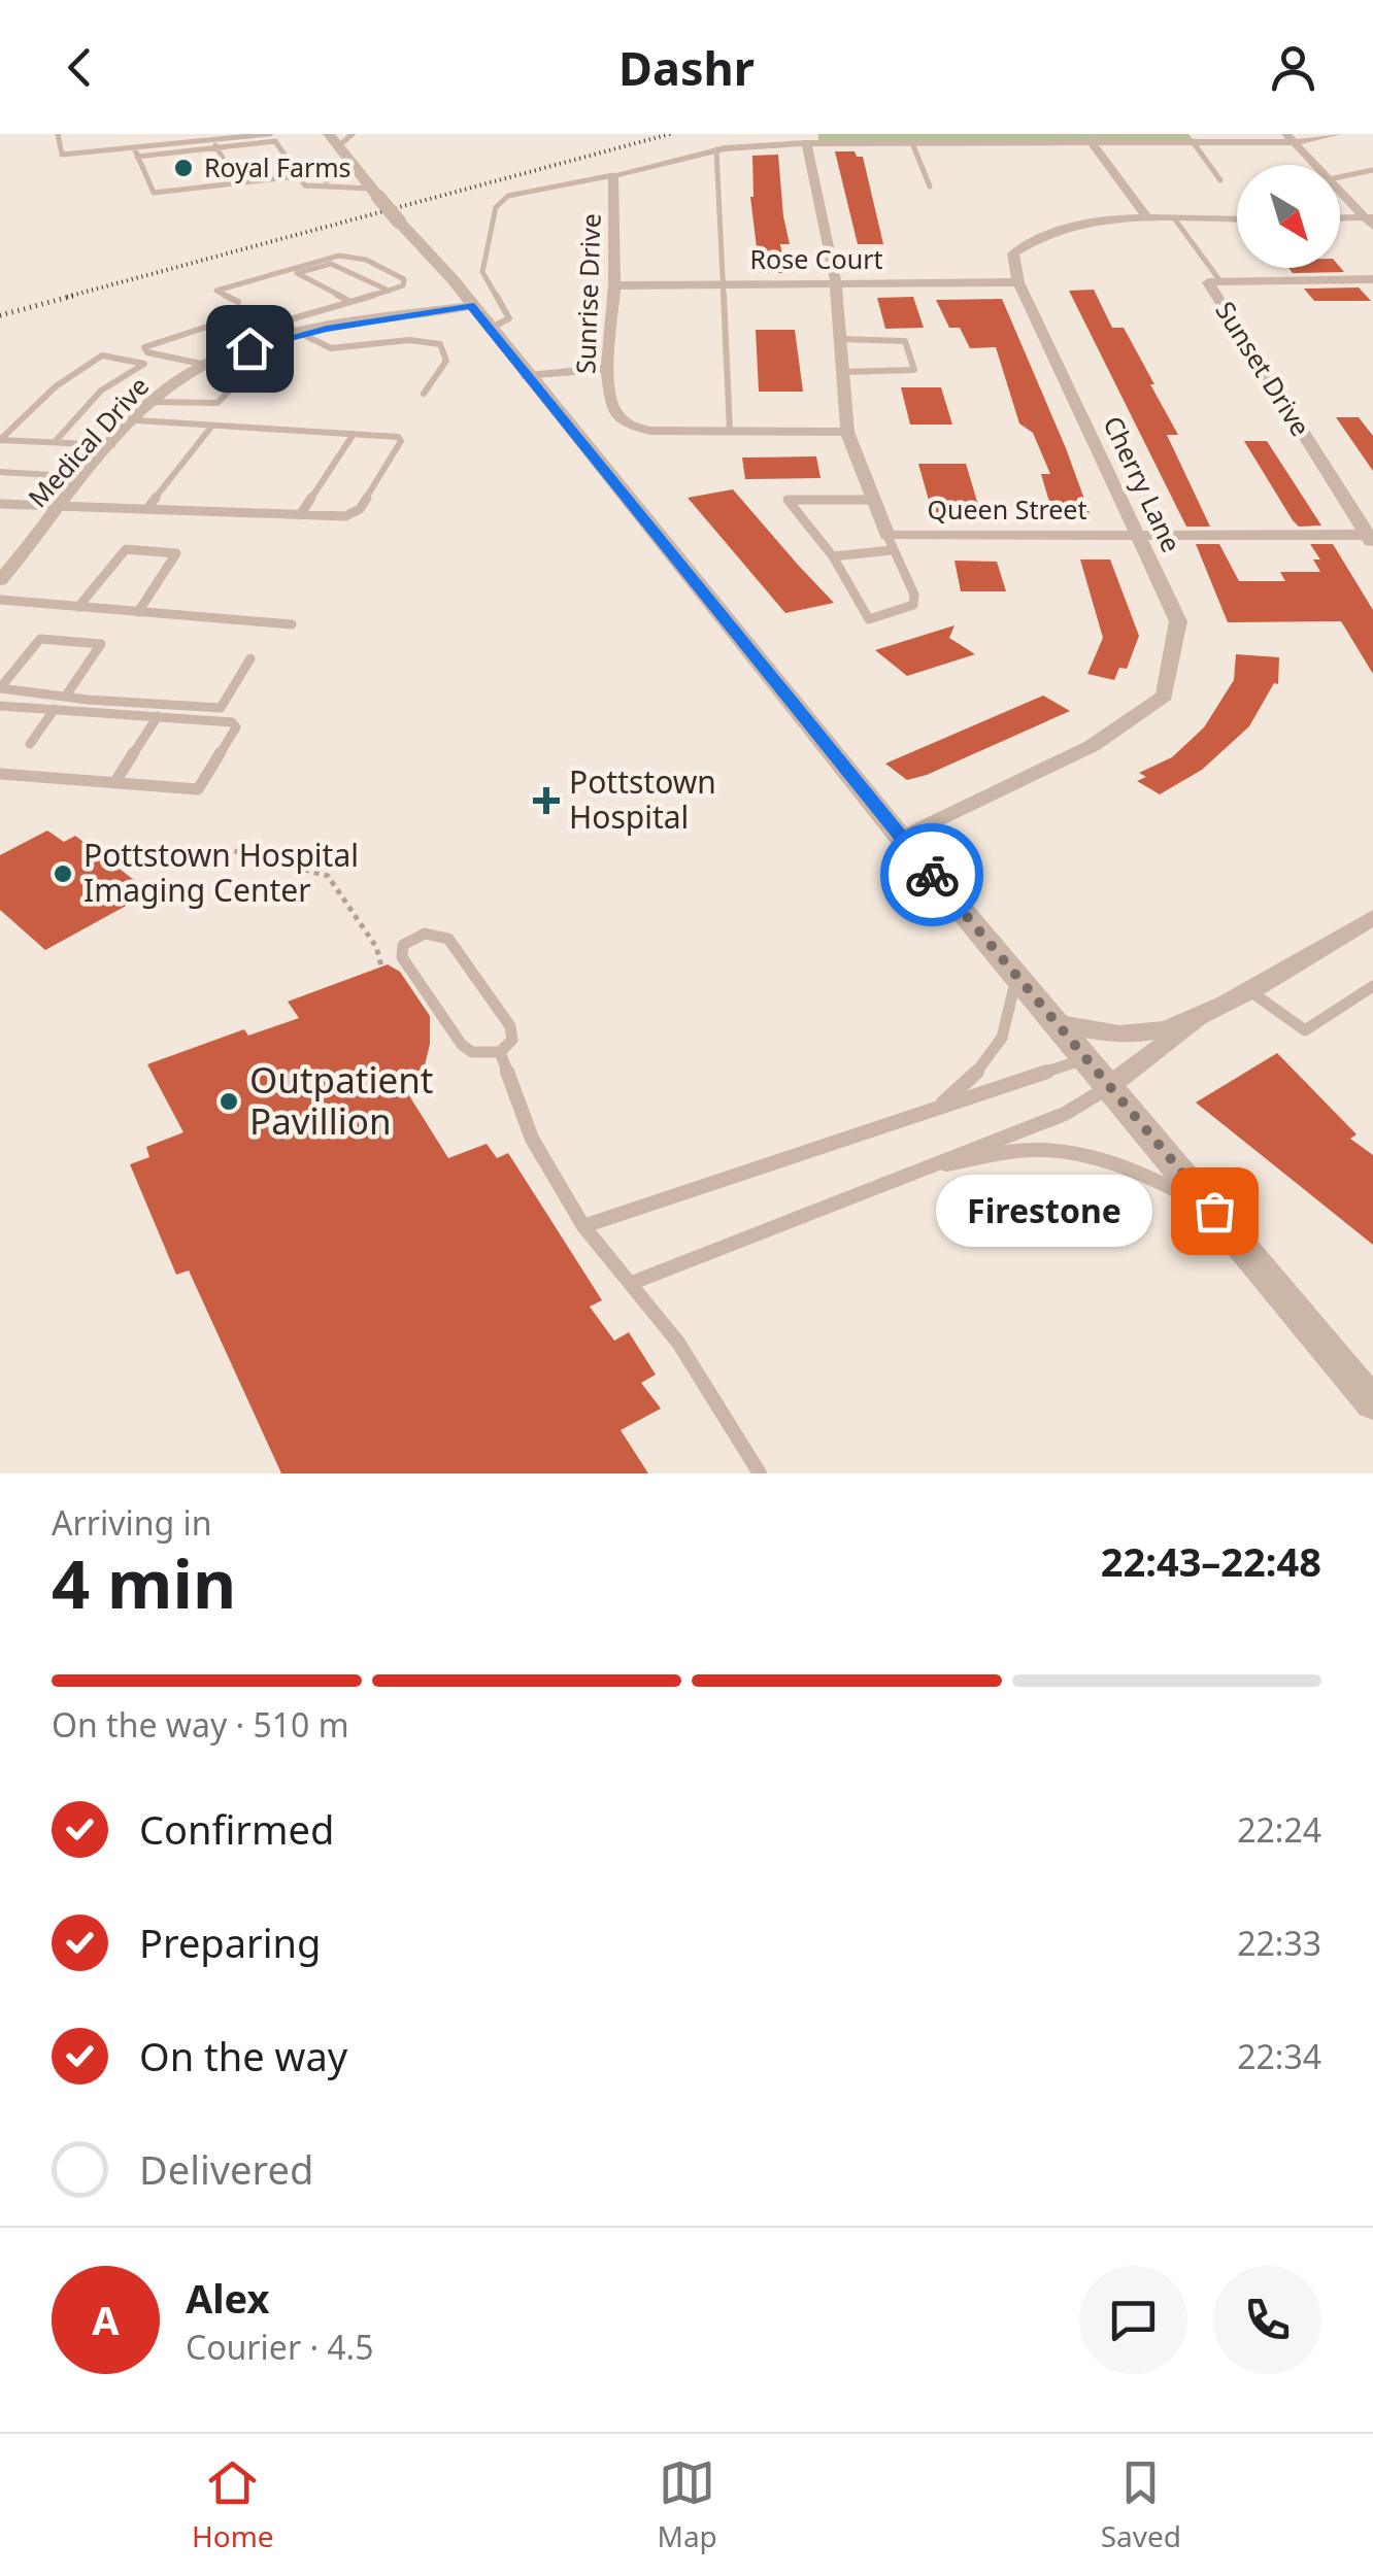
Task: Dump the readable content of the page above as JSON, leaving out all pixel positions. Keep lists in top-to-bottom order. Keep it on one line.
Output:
{"streets":{"street":["Rose Court","Sunrise Drive","Sunset Drive","Medical Drive","Cherry Lane","Queen Street"]},"crossings":[["Rose Court","Sunrise Drive"],["Rose Court","Cherry Lane"],["Sunset Drive","Queen Street"],["Cherry Lane","Queen Street"]],"places":{"other":["Royal Farms","Pottstown Hospital Imaging Center","Outpatient Pavillion","Firestone"],"health":["Pottstown Hospital"]},"north":"bottom right","page":{"header":"Dashr","bubble":"Firestone","heading":["4 min","Arriving in","22:43–22:48"],"panel":["Alex","Courier · 4.5"],"bar":"On the way · 510 m","list":[["Confirmed","22:24"],["Preparing","22:33"],["On the way","22:34"],"Delivered"],"round":"A","tabs":["Home","Map","Saved"]}}
